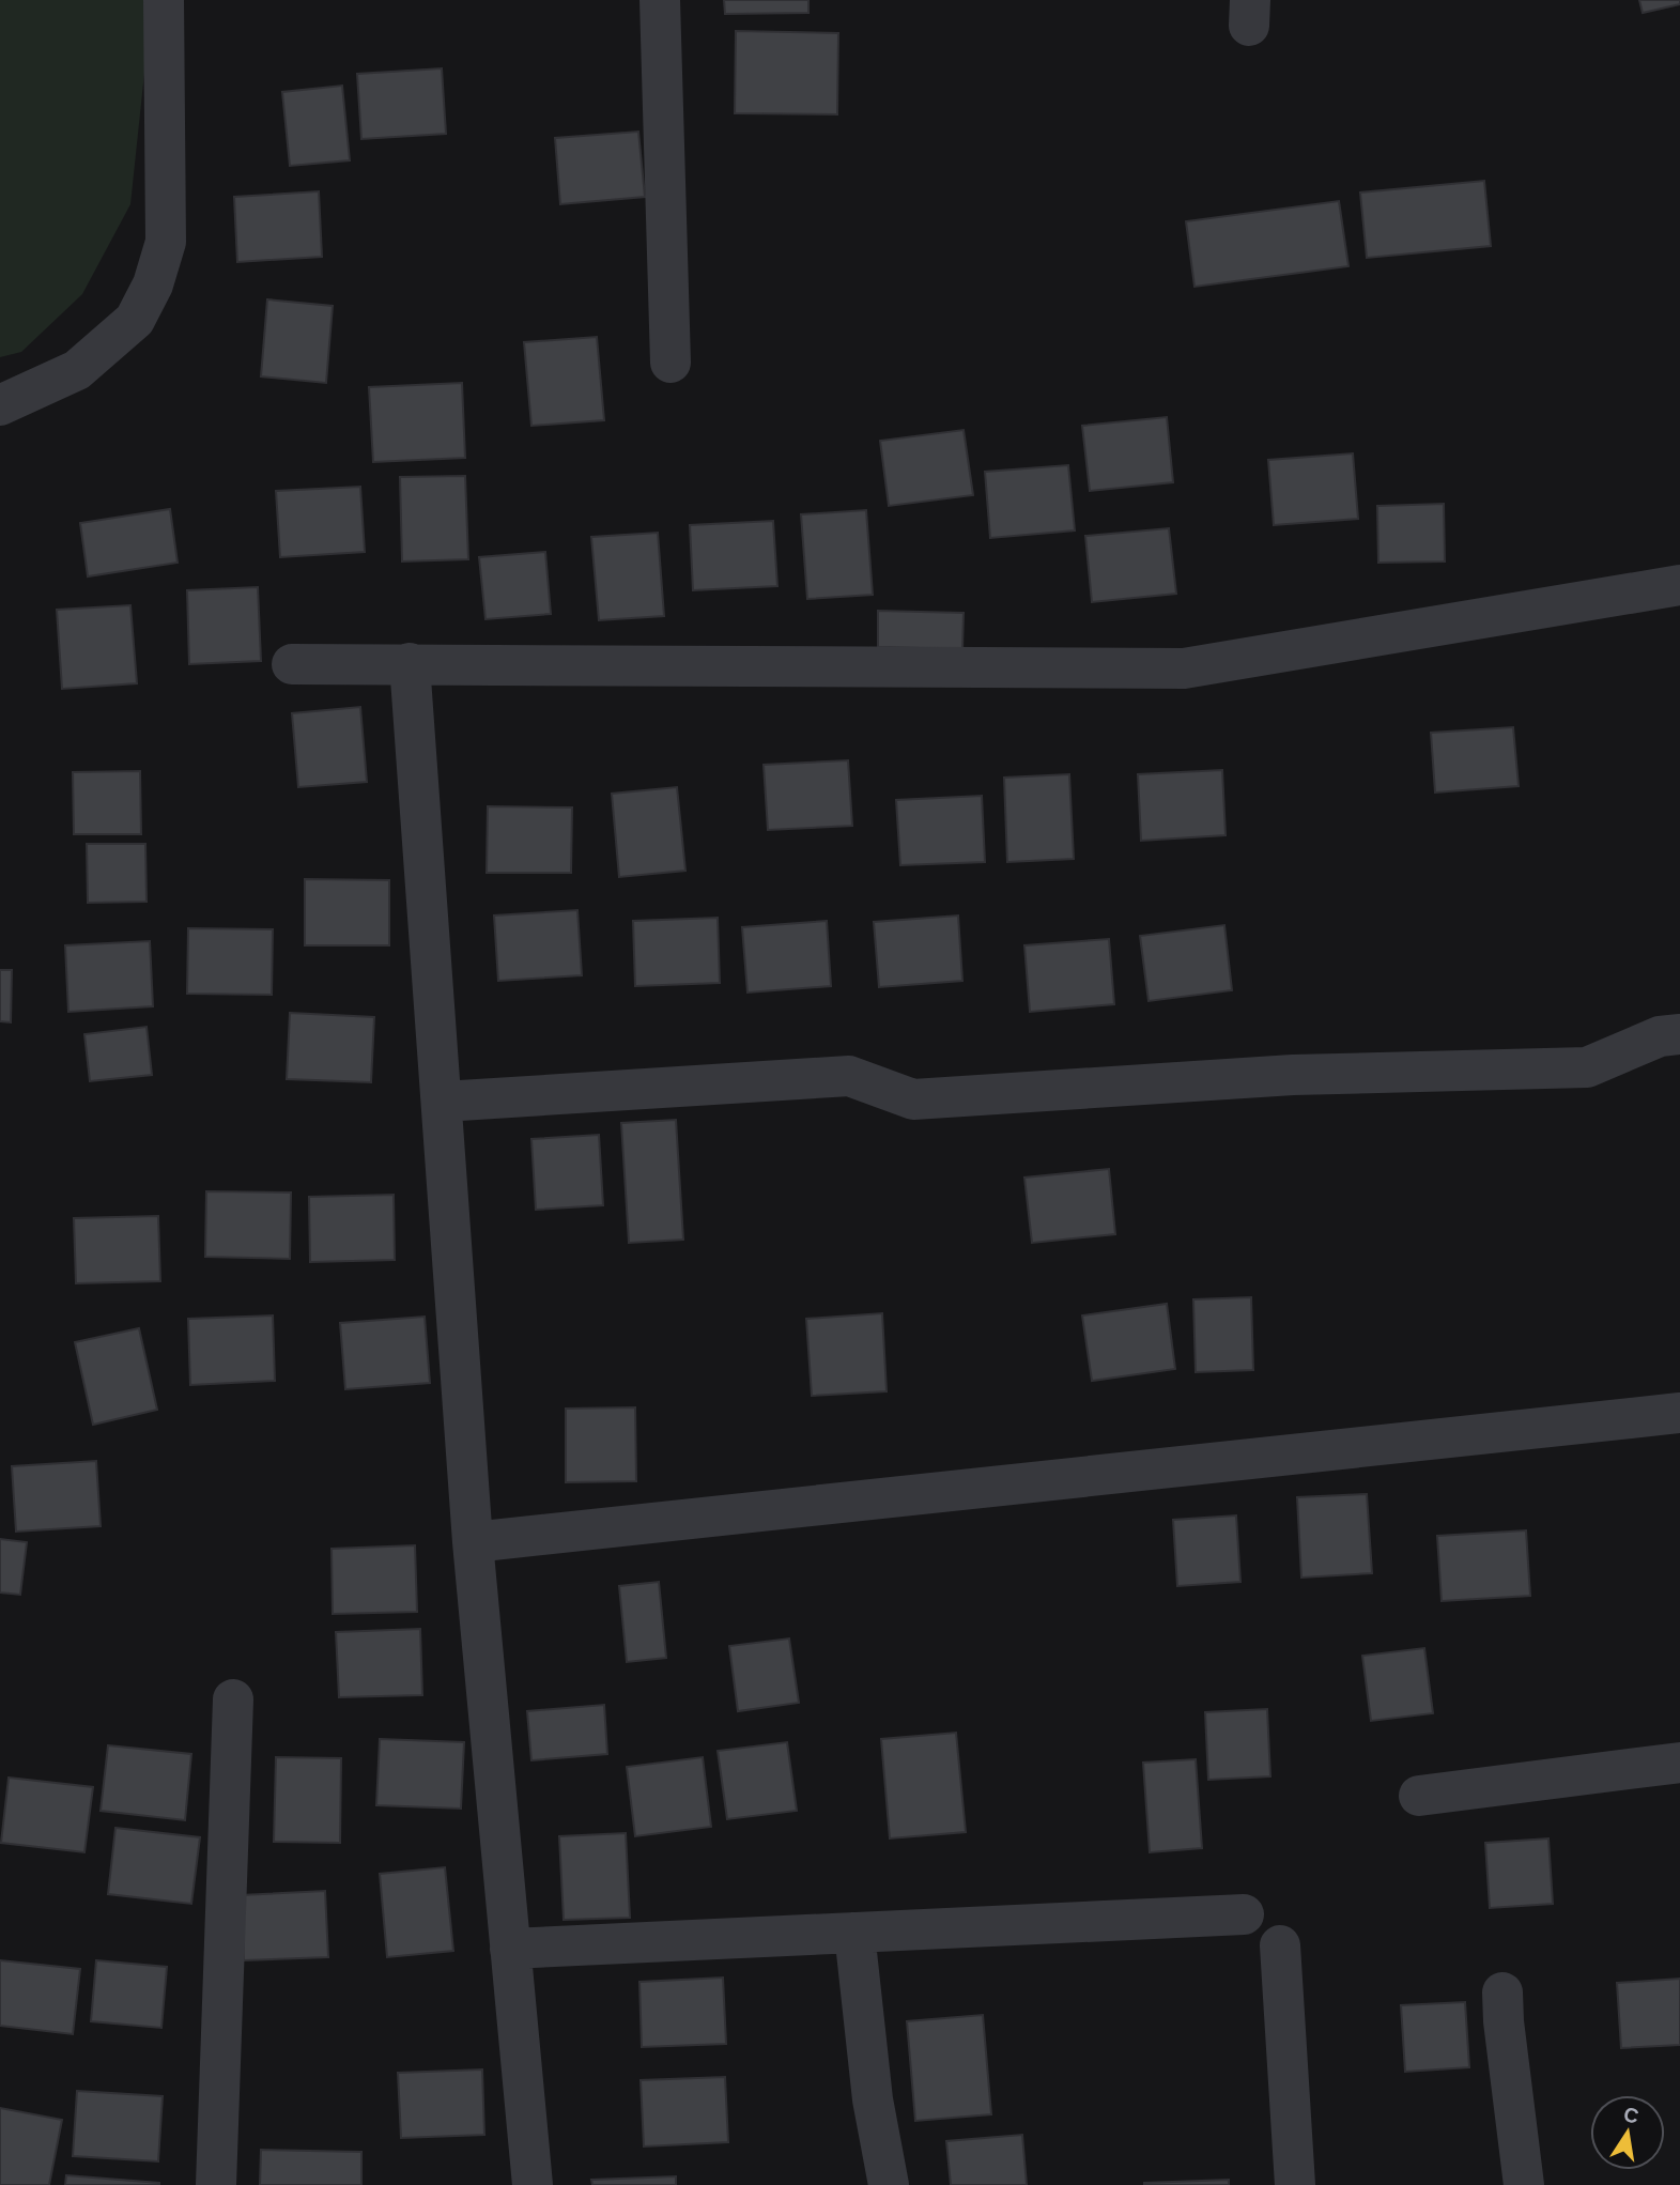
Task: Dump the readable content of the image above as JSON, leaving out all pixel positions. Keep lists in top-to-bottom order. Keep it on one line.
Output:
{"north":"top"}
